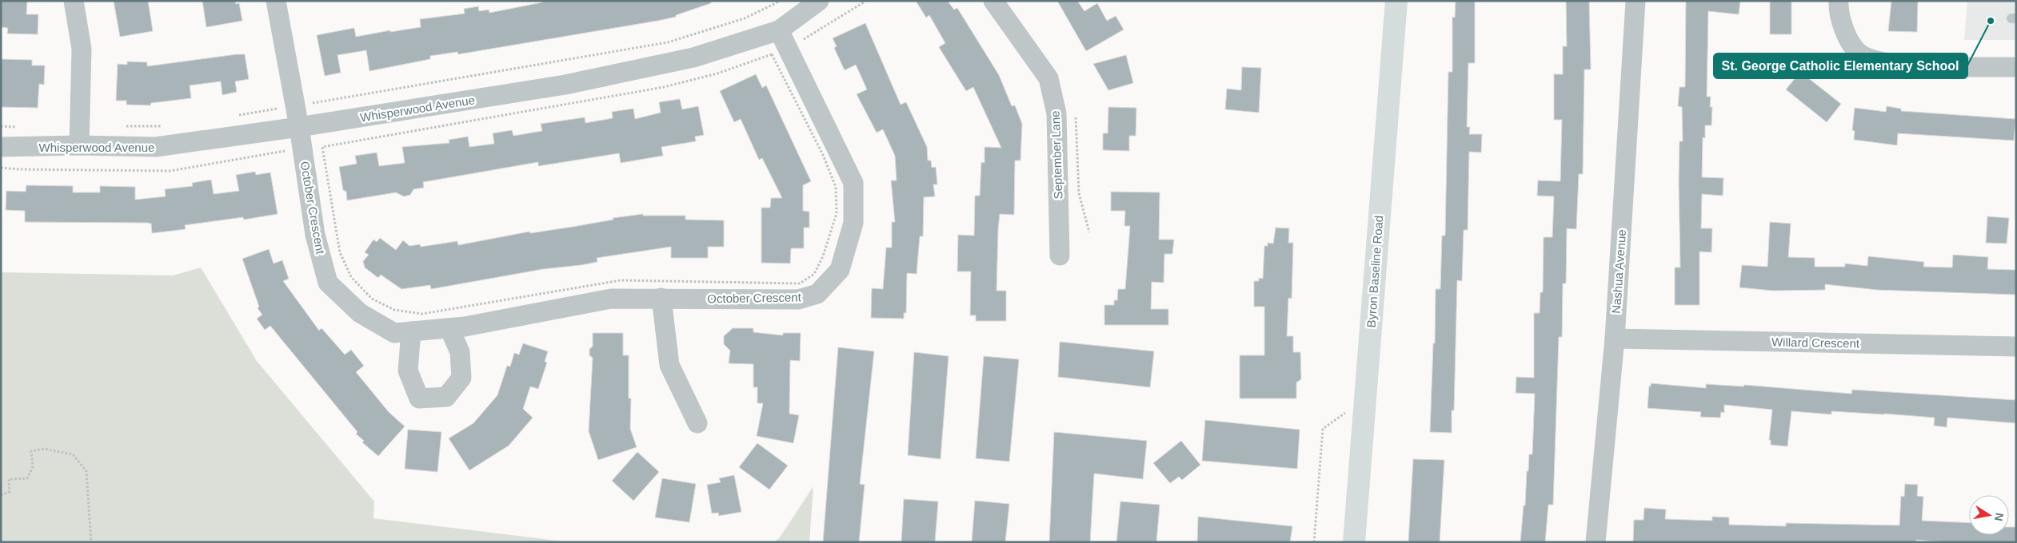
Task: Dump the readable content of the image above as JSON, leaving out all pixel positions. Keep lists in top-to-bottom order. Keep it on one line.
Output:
{"streets":{"main road":["Byron Baseline Road"],"street":["Whisperwood Avenue","September Lane","October Crescent","Nashua Avenue","Willard Crescent"]},"crossings":[["Whisperwood Avenue","October Crescent"],["Nashua Avenue","Willard Crescent"]],"places":["St. George Catholic Elementary School"],"north":"right"}
